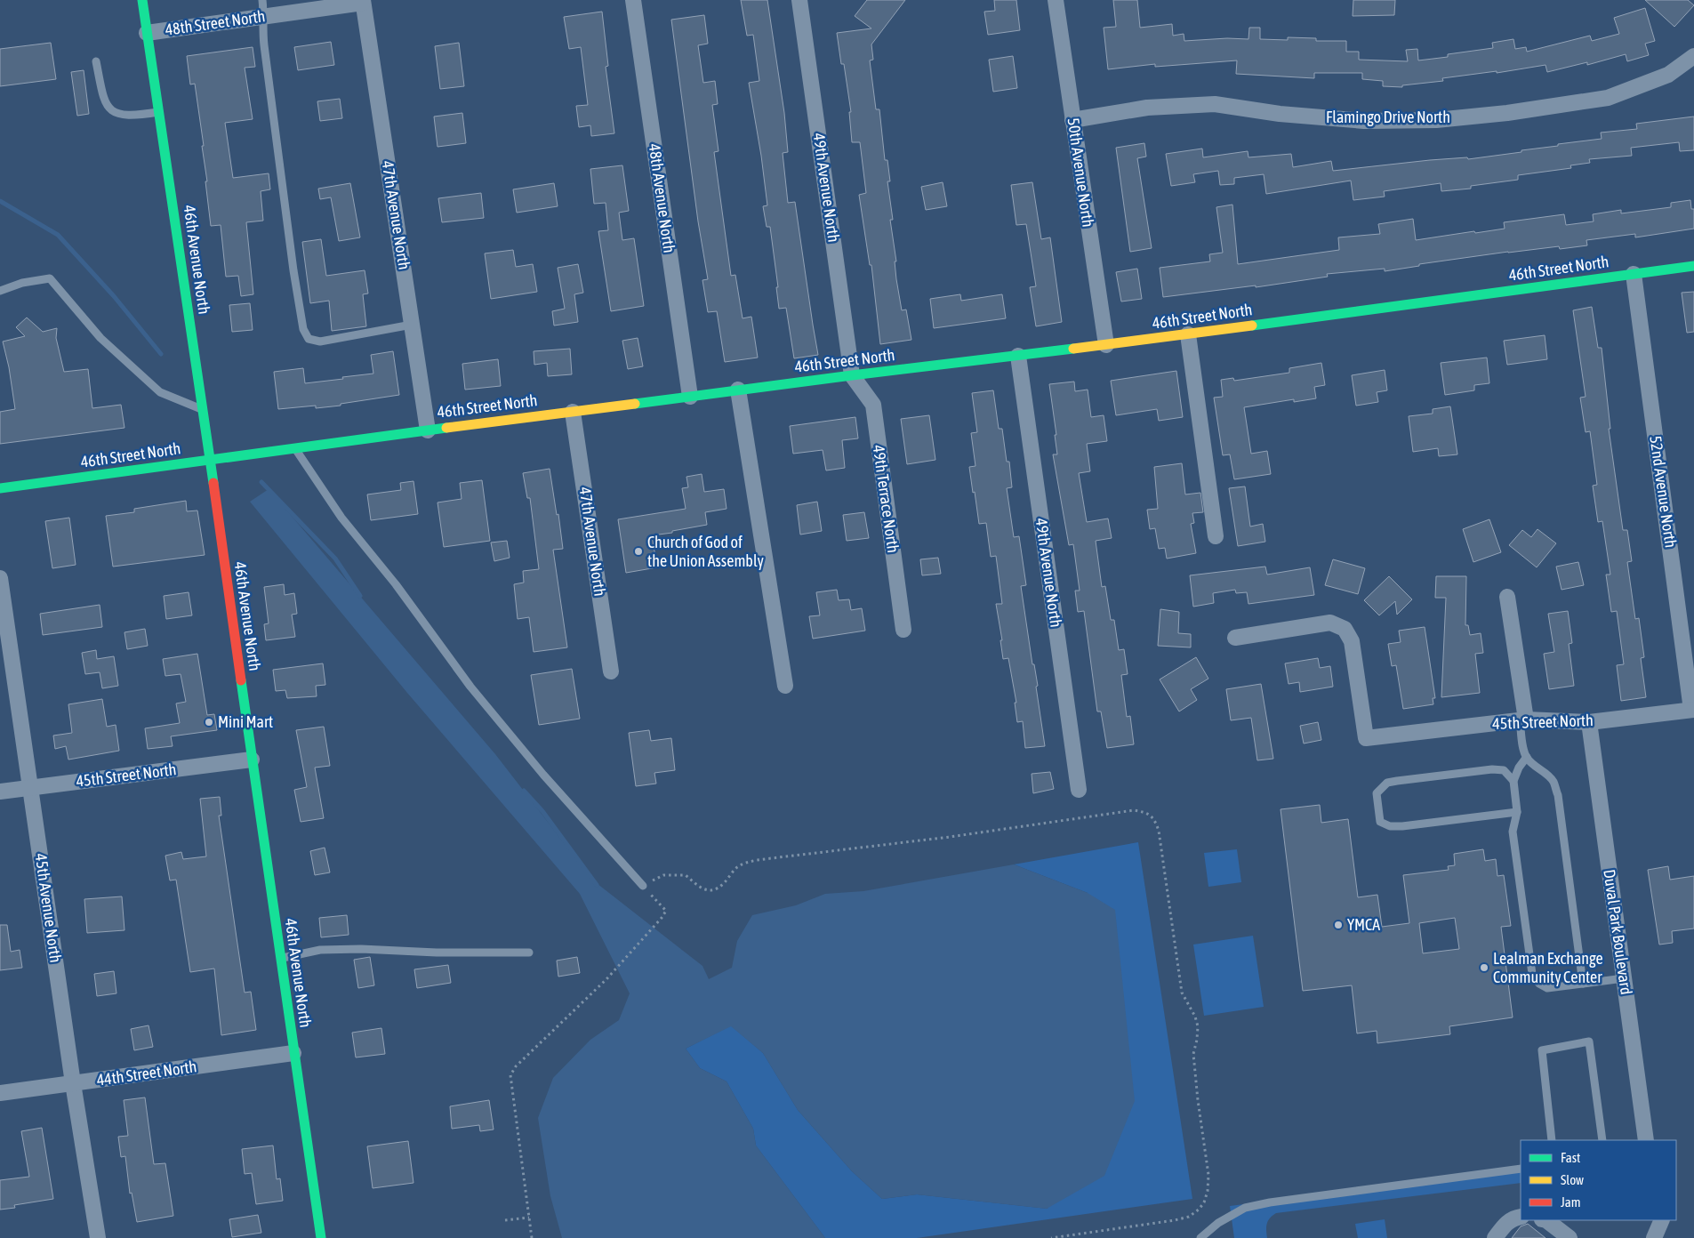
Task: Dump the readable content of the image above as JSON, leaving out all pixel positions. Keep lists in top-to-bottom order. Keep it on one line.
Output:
{"streets":{"street":["48th Street North","Flamingo Drive North","50th Avenue North","49th Avenue North","48th Avenue North","47th Avenue North","46th Avenue North","46th Street North","52nd Avenue North","49th Terrace North","45th Street North","45th Avenue North","Duval Park Boulevard","44th Street North"]},"crossings":[["48th Street North","47th Avenue North"],["48th Street North","46th Avenue North"],["Flamingo Drive North","50th Avenue North"],["50th Avenue North","46th Street North"],["49th Avenue North","46th Street North"],["49th Avenue North","49th Terrace North"],["48th Avenue North","46th Street North"],["47th Avenue North","46th Street North"],["46th Avenue North","46th Street North"],["46th Avenue North","45th Street North"],["46th Avenue North","44th Street North"],["46th Street North","52nd Avenue North"],["46th Street North","49th Terrace North"],["52nd Avenue North","45th Street North"],["45th Street North","45th Avenue North"],["45th Street North","Duval Park Boulevard"],["45th Avenue North","44th Street North"]],"places":["Church of God of the Union Assembly","Mini Mart","YMCA","Lealman Exchange Community Center"],"legend":["Fast","Slow","Jam"]}
